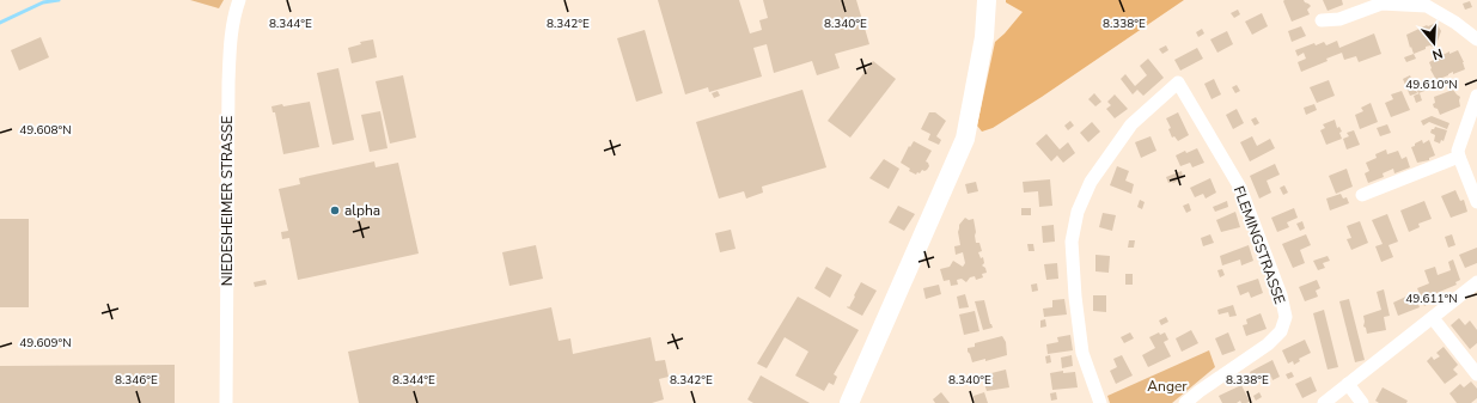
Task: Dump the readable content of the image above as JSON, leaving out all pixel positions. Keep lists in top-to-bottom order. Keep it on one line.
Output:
{"streets":{"street":["NIEDESHEIMER STRASSE","FLEMINGSTRASSE"]},"parks":["Anger"],"places":["alpha"],"north":"bottom","coordinates":["8.344°E","8.342°E","8.340°E","8.338°E","49.610°N","49.608°N","49.611°N","49.609°N","8.346°E"]}
